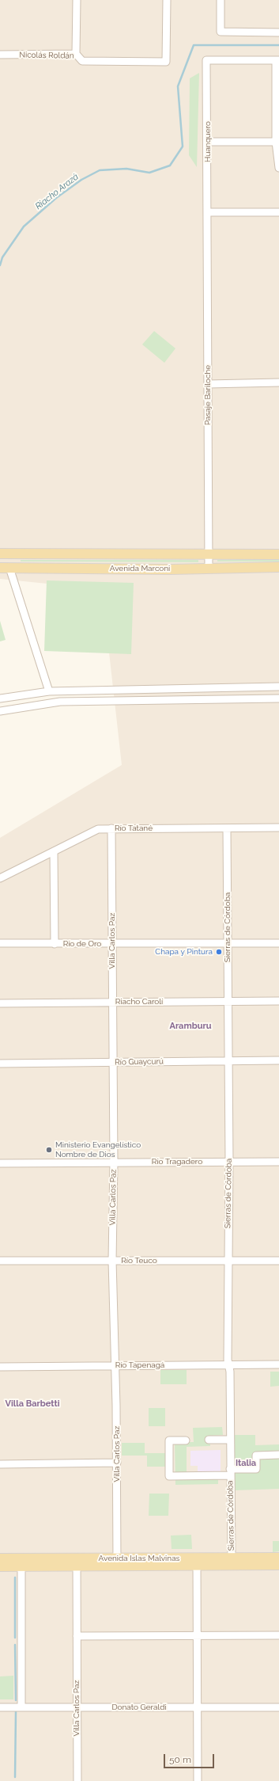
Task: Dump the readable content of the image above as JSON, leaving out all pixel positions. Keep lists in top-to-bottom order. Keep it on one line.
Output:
{"streets":{"main road":["Avenida Marconi","Avenida Islas Malvinas"],"street":["Nicolás Roldán","Huanquero","Pasaje Bariloche","Río Tatané","Sierras de Córdoba","Villa Carlos Paz","Río de Oro","Riacho Carolí","Río Guaycurú","Río Tragadero","Río Teuco","Río Tapenagá","Donato Geraldi"]},"crossings":[["Huanquero","Pasaje Bariloche"],["Pasaje Bariloche","Avenida Marconi"],["Río Tatané","Sierras de Córdoba"],["Río Tatané","Villa Carlos Paz"],["Sierras de Córdoba","Río de Oro"],["Sierras de Córdoba","Riacho Carolí"],["Sierras de Córdoba","Río Guaycurú"],["Sierras de Córdoba","Río Tragadero"],["Sierras de Córdoba","Río Teuco"],["Sierras de Córdoba","Río Tapenagá"],["Sierras de Córdoba","Avenida Islas Malvinas"],["Villa Carlos Paz","Río de Oro"],["Villa Carlos Paz","Riacho Carolí"],["Villa Carlos Paz","Río Guaycurú"],["Villa Carlos Paz","Río Tragadero"],["Villa Carlos Paz","Río Teuco"],["Villa Carlos Paz","Río Tapenagá"],["Villa Carlos Paz","Avenida Islas Malvinas"],["Villa Carlos Paz","Donato Geraldi"]],"districts":["Aramburu","Villa Barbetti","Italia"],"water":["Riacho Arazá"],"places":["Chapa y Pintura","Ministerio Evangelístico Nombre de Dios"],"scale_bar":"50 m"}
